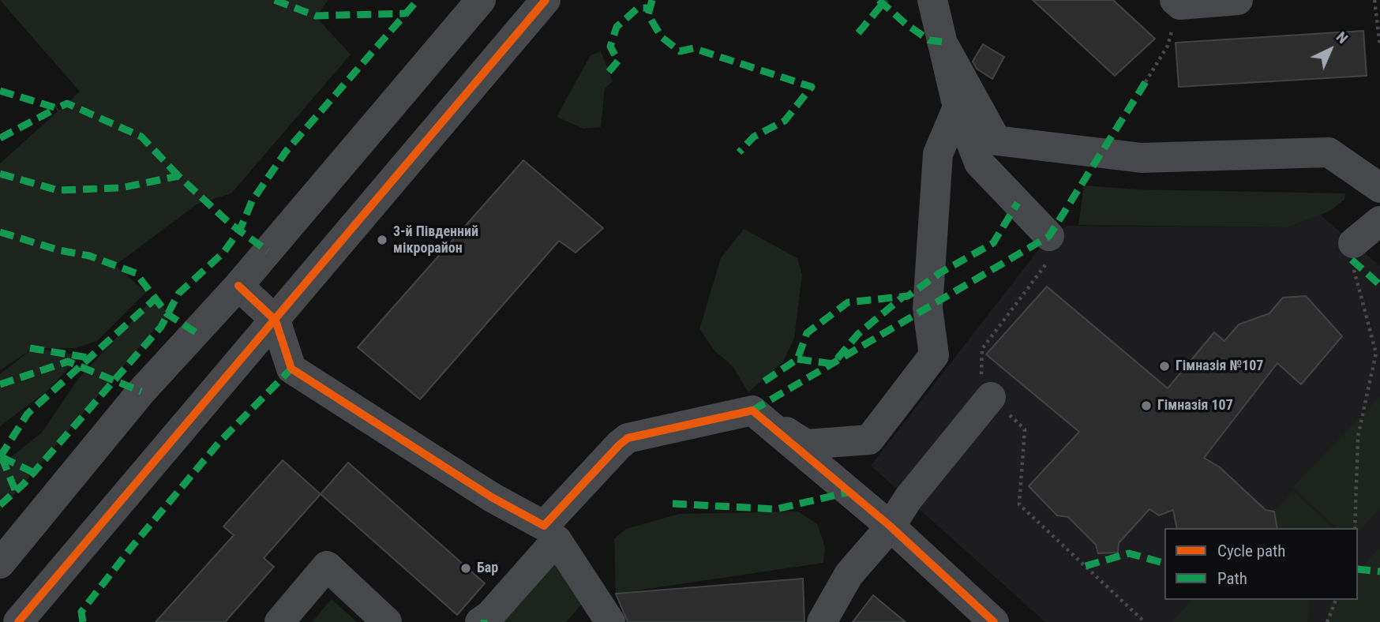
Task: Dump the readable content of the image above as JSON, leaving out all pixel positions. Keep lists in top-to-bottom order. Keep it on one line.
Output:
{"places":["3-й Південний мікрорайон","Гімназія №107","Гімназія 107","Бар"],"legend":["Cycle path","Path"],"north":"top right"}
